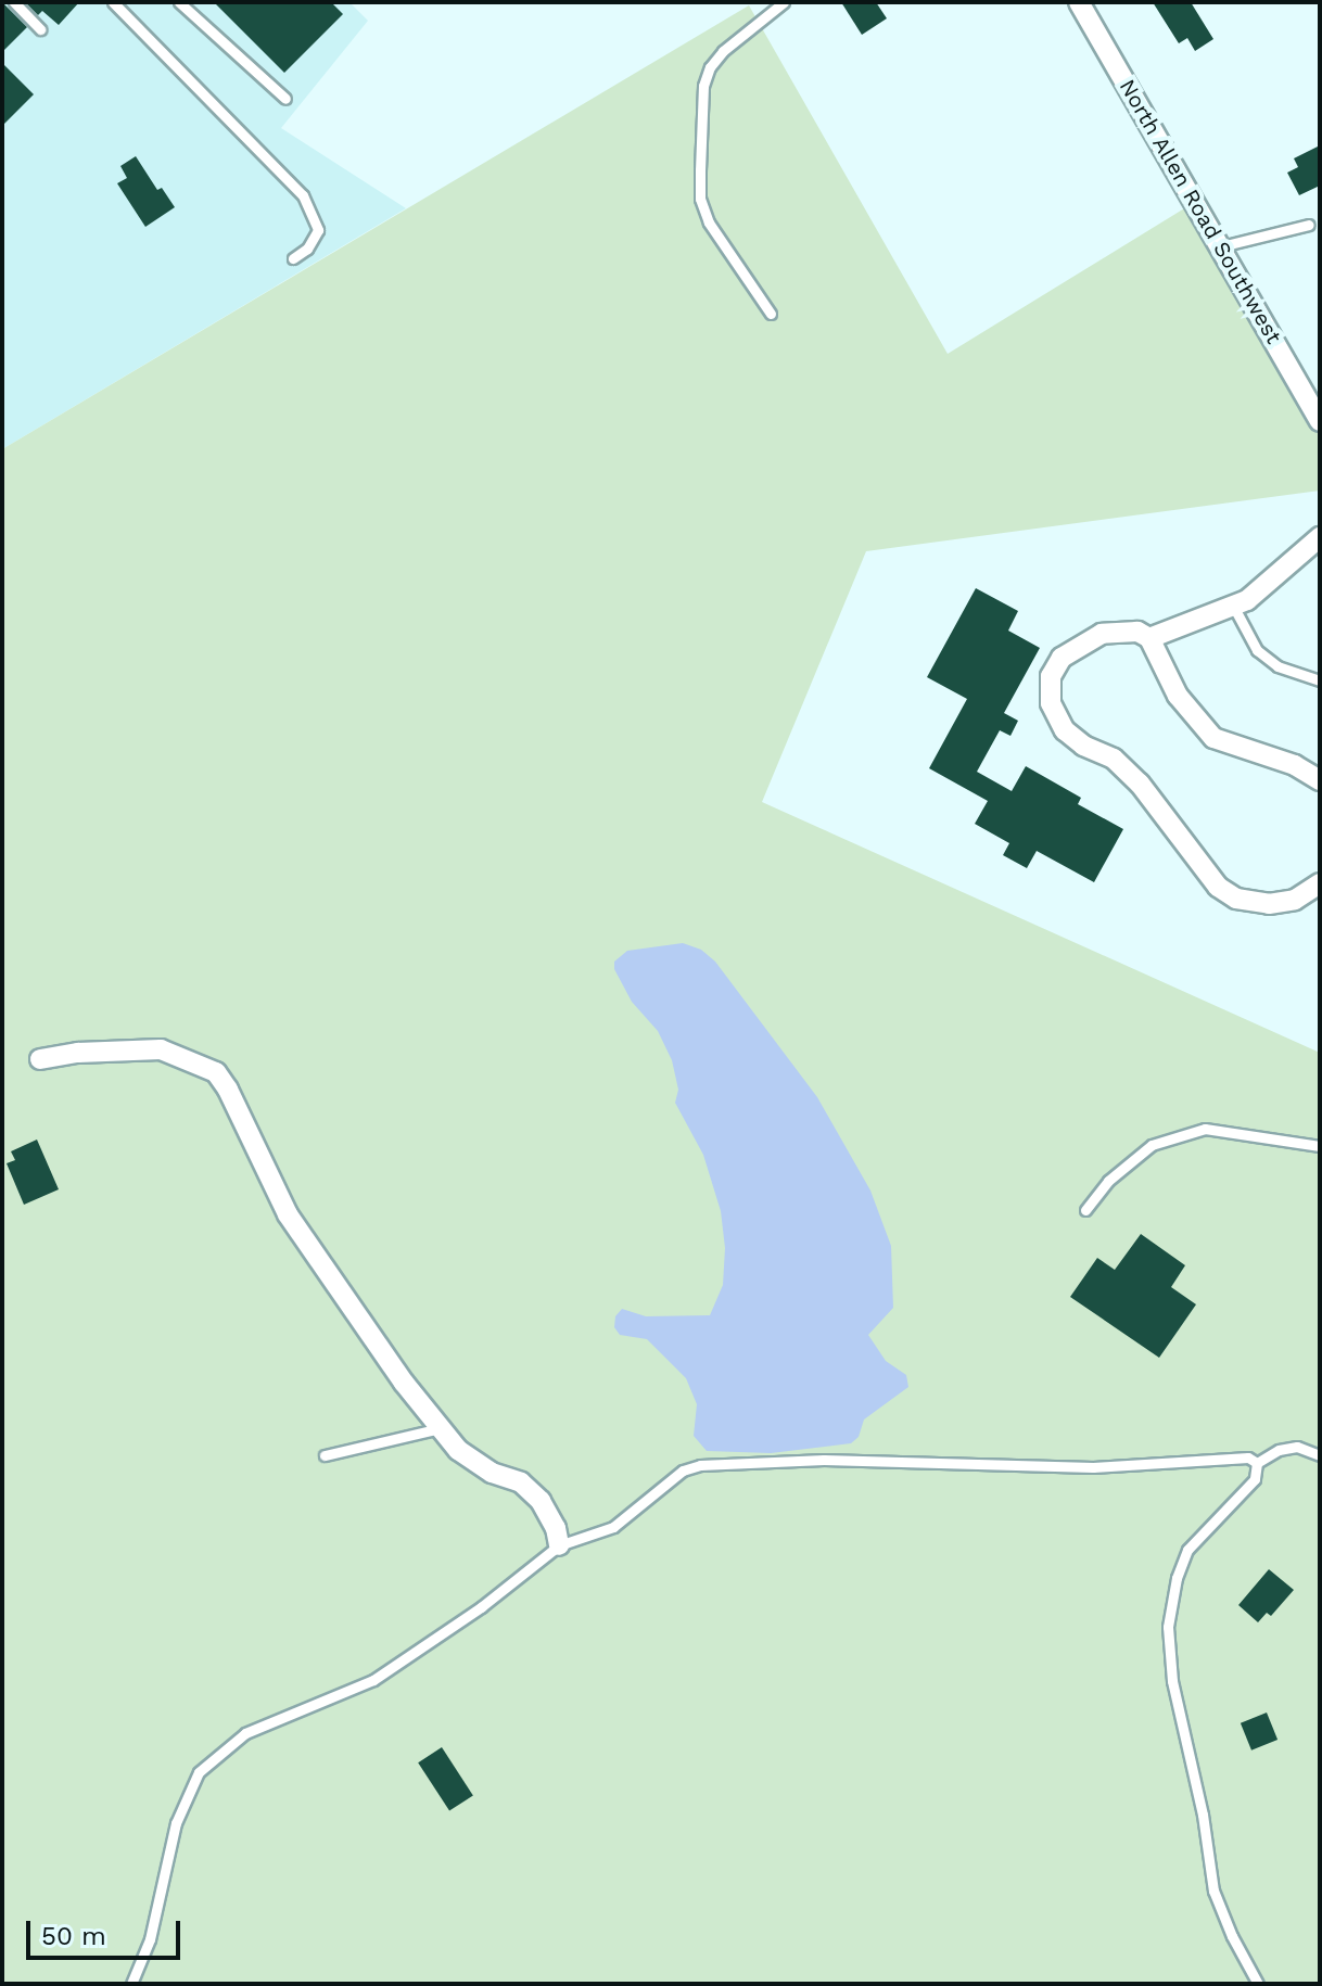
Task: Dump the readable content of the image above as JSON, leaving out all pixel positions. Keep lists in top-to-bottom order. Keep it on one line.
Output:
{"streets":{"street":["North Allen Road Southwest"]},"scale_bar":"50 m"}
